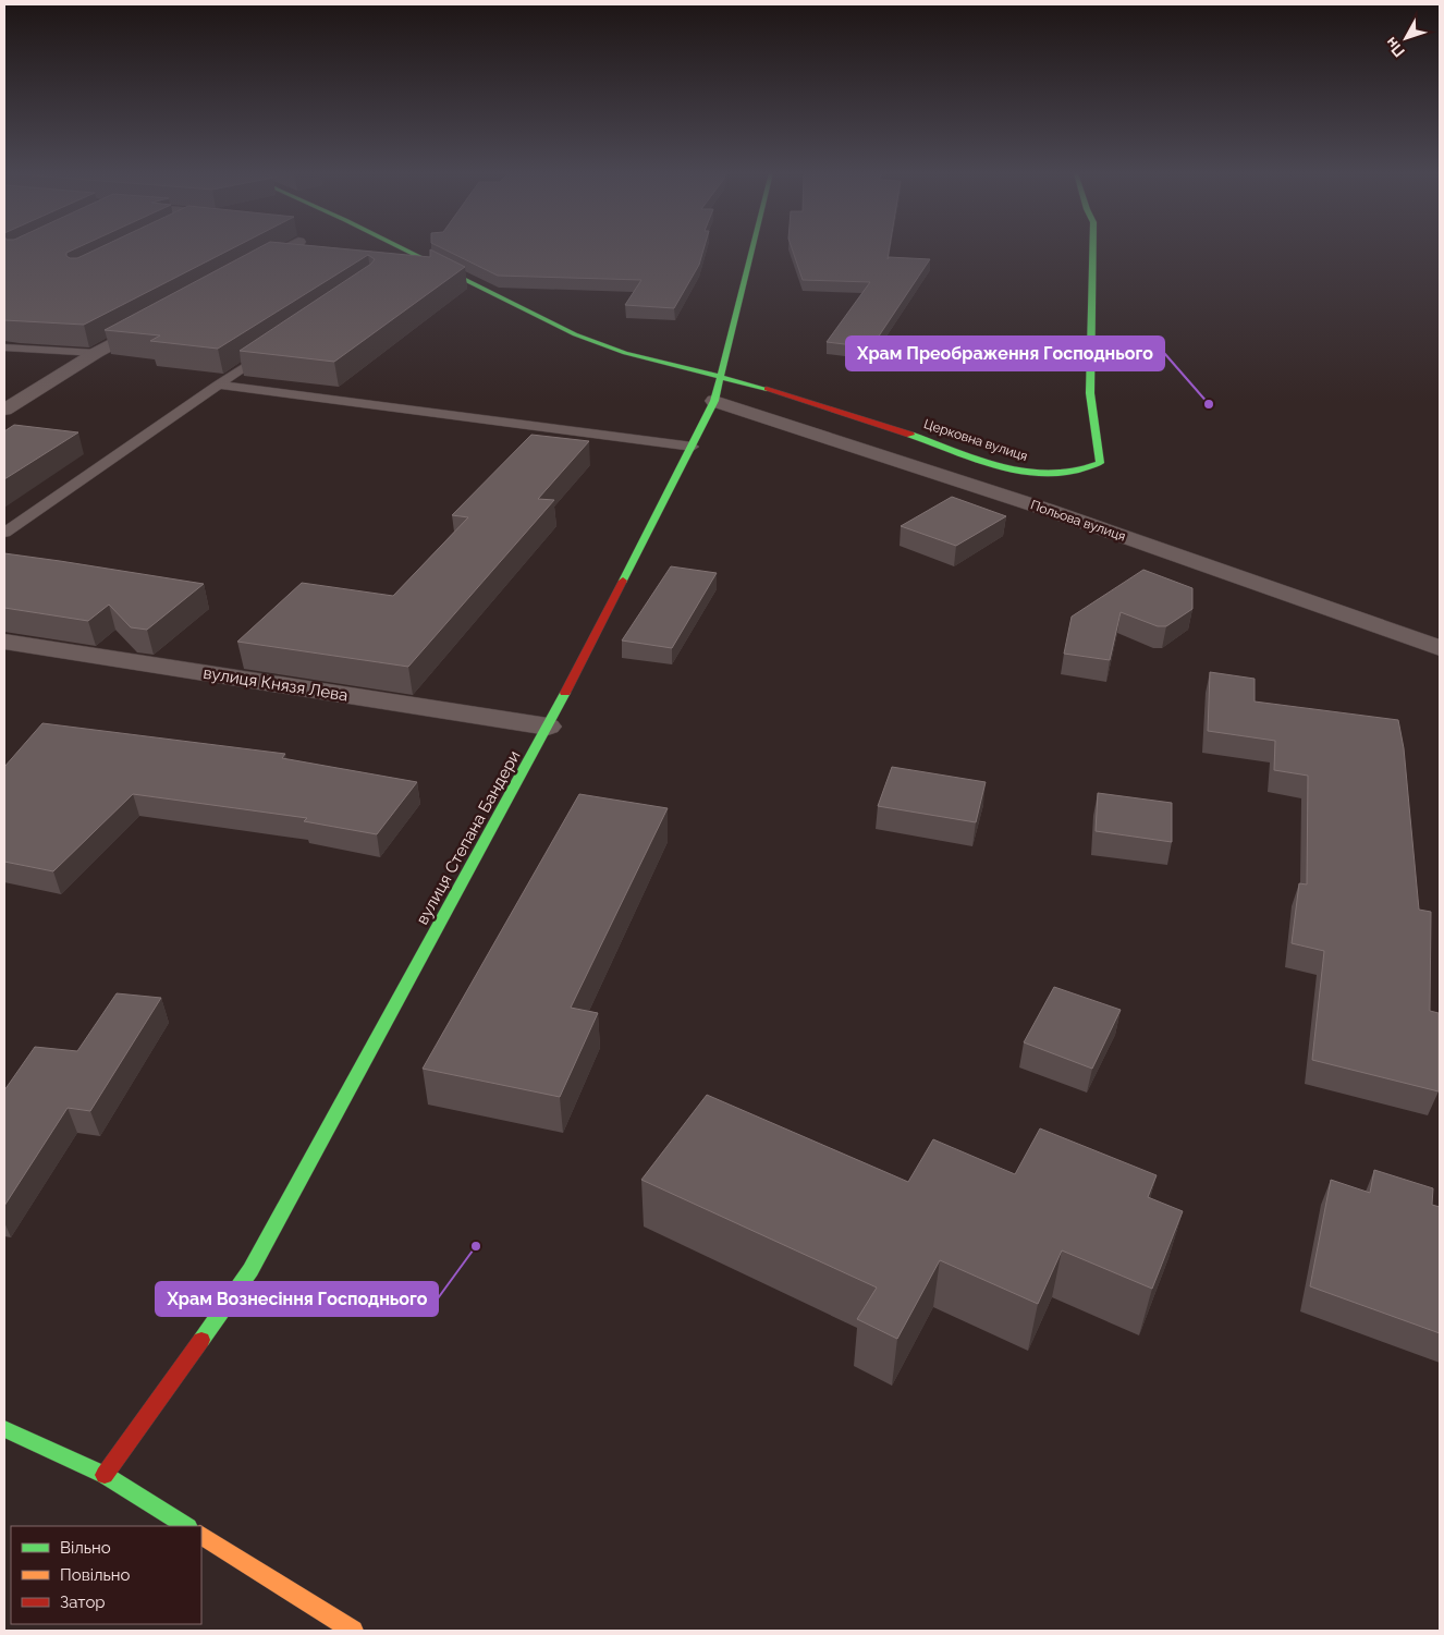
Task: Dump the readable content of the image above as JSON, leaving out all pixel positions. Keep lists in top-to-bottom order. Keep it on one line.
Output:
{"streets":{"street":["Церковна вулиця","Польова вулиця","вулиця Князя Лева","вулиця Степана Бандери"]},"crossings":[["Церковна вулиця","вулиця Степана Бандери"],["Польова вулиця","вулиця Степана Бандери"],["вулиця Князя Лева","вулиця Степана Бандери"]],"places":["Храм Преображення Господнього","Храм Вознесіння Господнього"],"legend":["Вільно","Повільно","Затор"],"north":"bottom left"}
